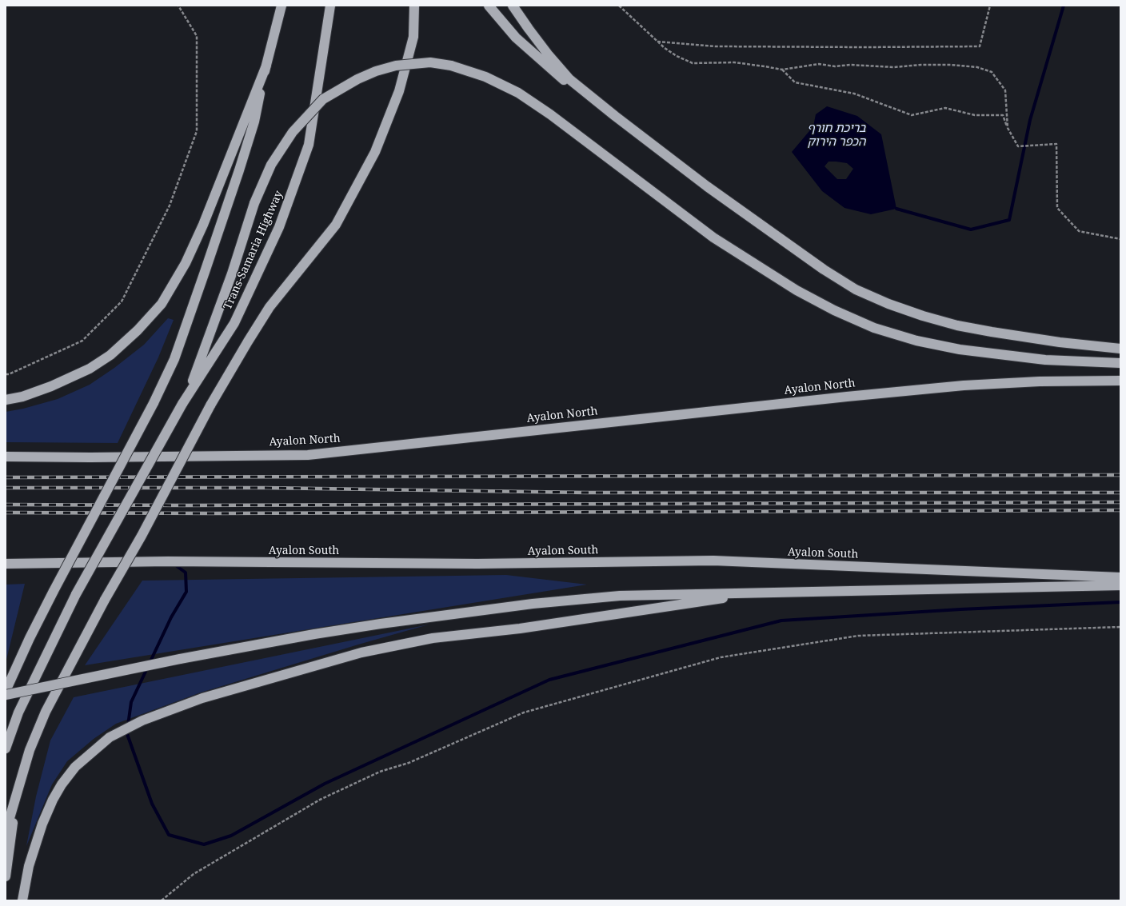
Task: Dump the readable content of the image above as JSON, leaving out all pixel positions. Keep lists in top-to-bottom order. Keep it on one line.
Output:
{"streets":{"highway":["Trans-Samaria Highway","Ayalon North","Ayalon South"]},"water":["בריכת חורף הכפר הירוק"]}
